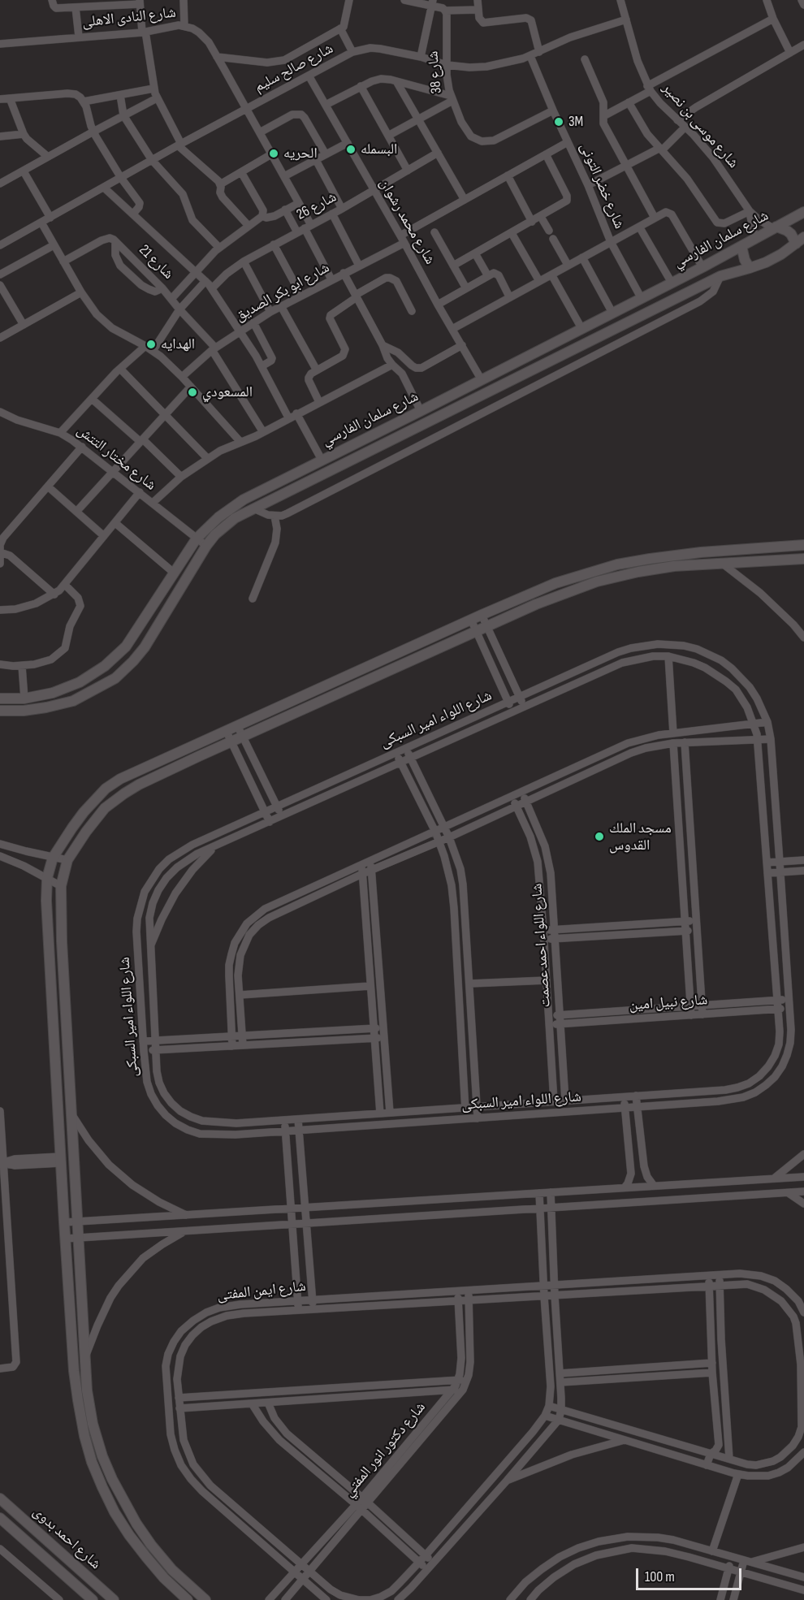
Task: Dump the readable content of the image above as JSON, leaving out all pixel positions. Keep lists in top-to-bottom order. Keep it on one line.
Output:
{"streets":{"street":["شارع النادى الاهلى","شارع صالح سليم","شارع 38","شارع موسى بن نصير","شارع خضر التونى","شارع 26","شارع محمد رشوان","شارع سلمان الفارسي","شارع 21","شارع ابو بكر الصديق","شارع مختار التتش","شارع اللواء امير السبكى","شارع اللواء احمد عصمت","شارع نبيل امين","شارع ايمن المفتى","شارع دكتور انور المفتي","شارع احمد بدوى"]},"crossings":[["شارع النادى الاهلى","شارع صالح سليم"],["شارع النادى الاهلى","شارع 26"],["شارع صالح سليم","شارع 38"],["شارع صالح سليم","شارع موسى بن نصير"],["شارع صالح سليم","شارع خضر التونى"],["شارع صالح سليم","شارع محمد رشوان"],["شارع 38","شارع خضر التونى"],["شارع موسى بن نصير","شارع سلمان الفارسي"],["شارع خضر التونى","شارع سلمان الفارسي"],["شارع 26","شارع محمد رشوان"],["شارع محمد رشوان","شارع سلمان الفارسي"],["شارع محمد رشوان","شارع ابو بكر الصديق"],["شارع سلمان الفارسي","شارع مختار التتش"],["شارع 21","شارع ابو بكر الصديق"],["شارع اللواء امير السبكى","شارع اللواء احمد عصمت"],["شارع اللواء امير السبكى","شارع نبيل امين"],["شارع اللواء احمد عصمت","شارع نبيل امين"],["شارع ايمن المفتى","شارع دكتور انور المفتي"]],"places":["3M","البسمله","الحريه","الهدايه","المسعودي","مسجد الملك القدوس"],"scale_bar":"100 m"}
